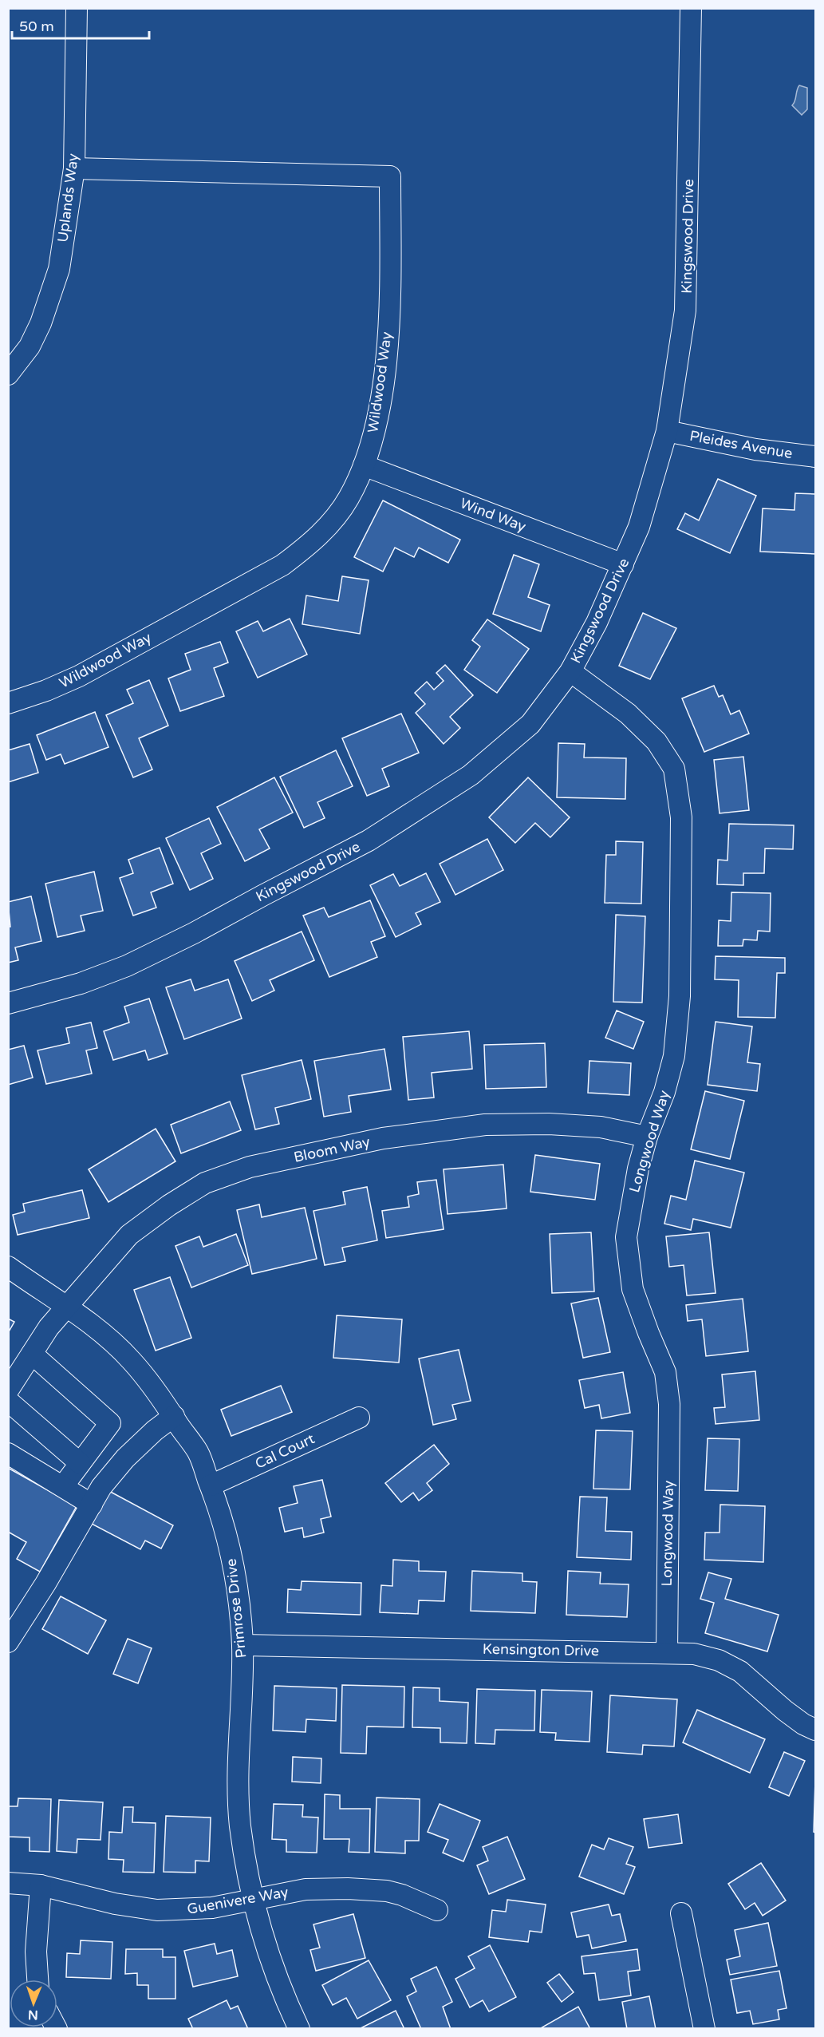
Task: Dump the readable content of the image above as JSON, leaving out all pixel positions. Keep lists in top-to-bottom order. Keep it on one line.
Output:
{"streets":{"street":["Uplands Way","Kingswood Drive","Wildwood Way","Pleides Avenue","Wind Way","Longwood Way","Bloom Way","Cal Court","Primrose Drive","Kensington Drive","Guenivere Way"]},"crossings":[["Uplands Way","Wildwood Way"],["Kingswood Drive","Pleides Avenue"],["Kingswood Drive","Wind Way"],["Kingswood Drive","Longwood Way"],["Wildwood Way","Wind Way"],["Longwood Way","Bloom Way"],["Longwood Way","Kensington Drive"],["Bloom Way","Primrose Drive"],["Cal Court","Primrose Drive"],["Primrose Drive","Kensington Drive"],["Primrose Drive","Guenivere Way"]],"scale_bar":"50 m","north":"bottom"}
